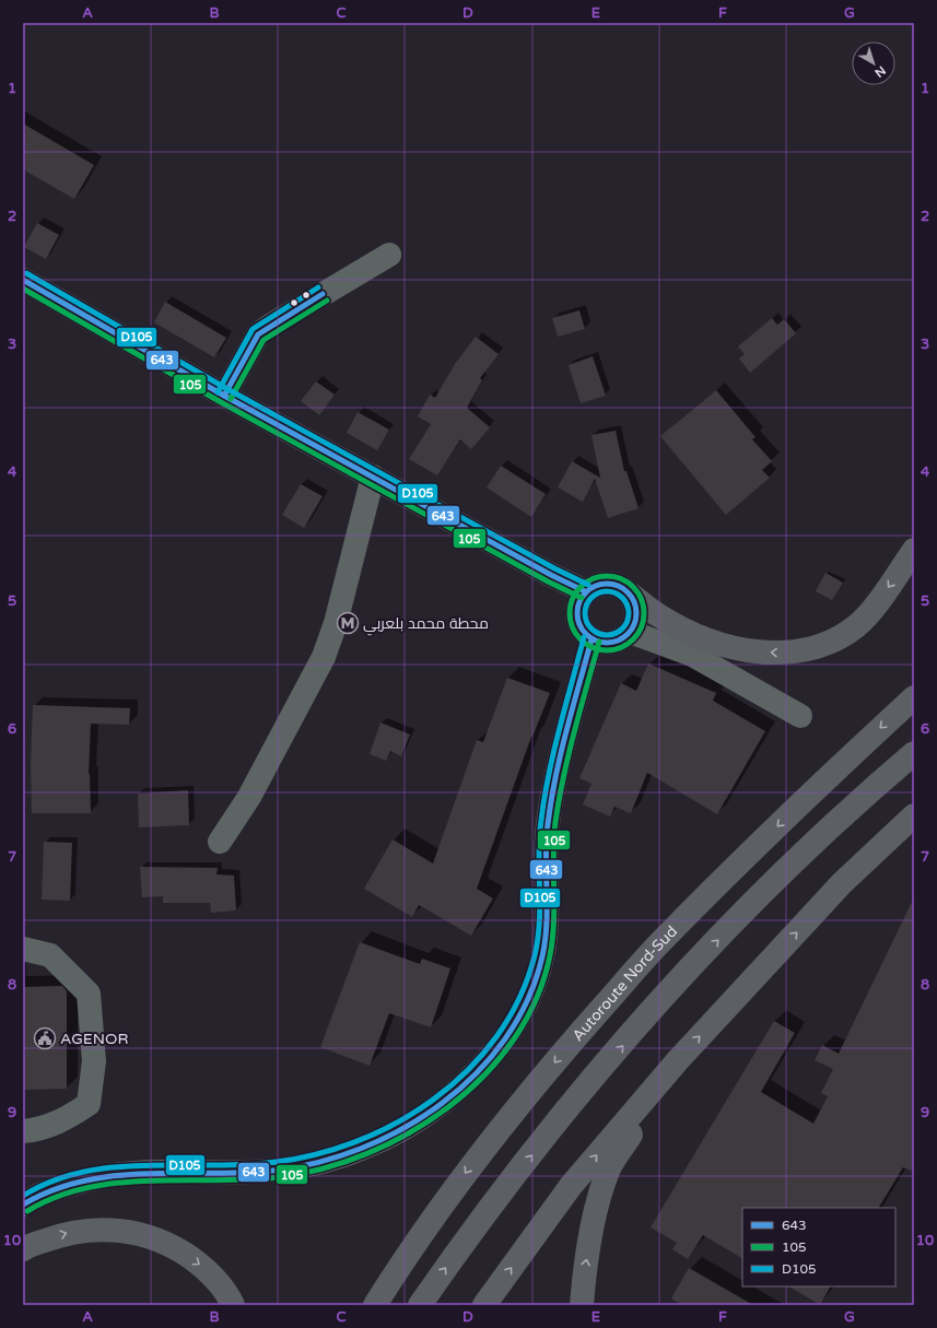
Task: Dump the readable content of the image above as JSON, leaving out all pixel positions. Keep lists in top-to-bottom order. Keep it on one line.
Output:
{"streets":{"highway":["Autoroute Nord-Sud"]},"places":{"metro station":["محطة محمد بلعربي"],"public building":["AGENOR"]},"lines":["transit line D105","transit line 643","transit line 105"],"legend":["643","105","D105"],"north":"bottom right","grid":{"columns":["A","B","C","D","E","F","G"],"rows":["1","2","3","4","5","6","7","8","9","10"]}}
